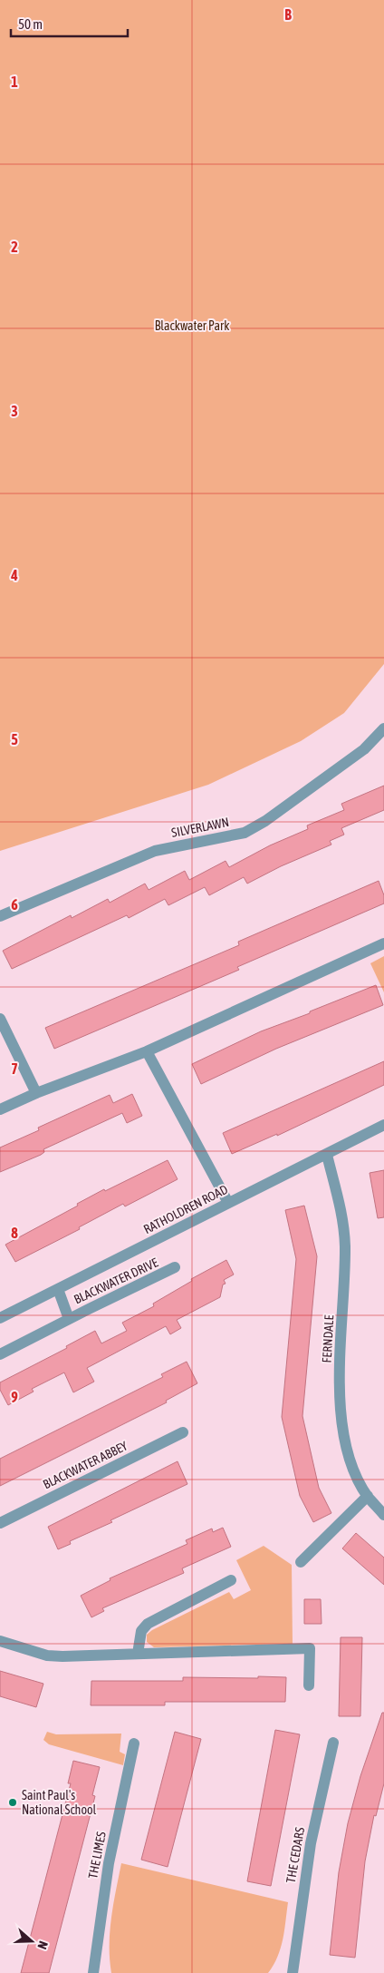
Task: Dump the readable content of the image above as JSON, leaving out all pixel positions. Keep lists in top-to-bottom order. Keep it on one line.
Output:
{"streets":{"street":["SILVERLAWN","RATHOLDREN ROAD","BLACKWATER DRIVE","FERNDALE","BLACKWATER ABBEY","THE LIMES","THE CEDARS"]},"crossings":[["RATHOLDREN ROAD","BLACKWATER DRIVE"],["RATHOLDREN ROAD","FERNDALE"]],"parks":["Blackwater Park"],"places":["Saint Paul's National School"],"scale_bar":"50 m","north":"right","grid":{"columns":["B"],"rows":["1","2","3","4","5","6","7","8","9"]}}
